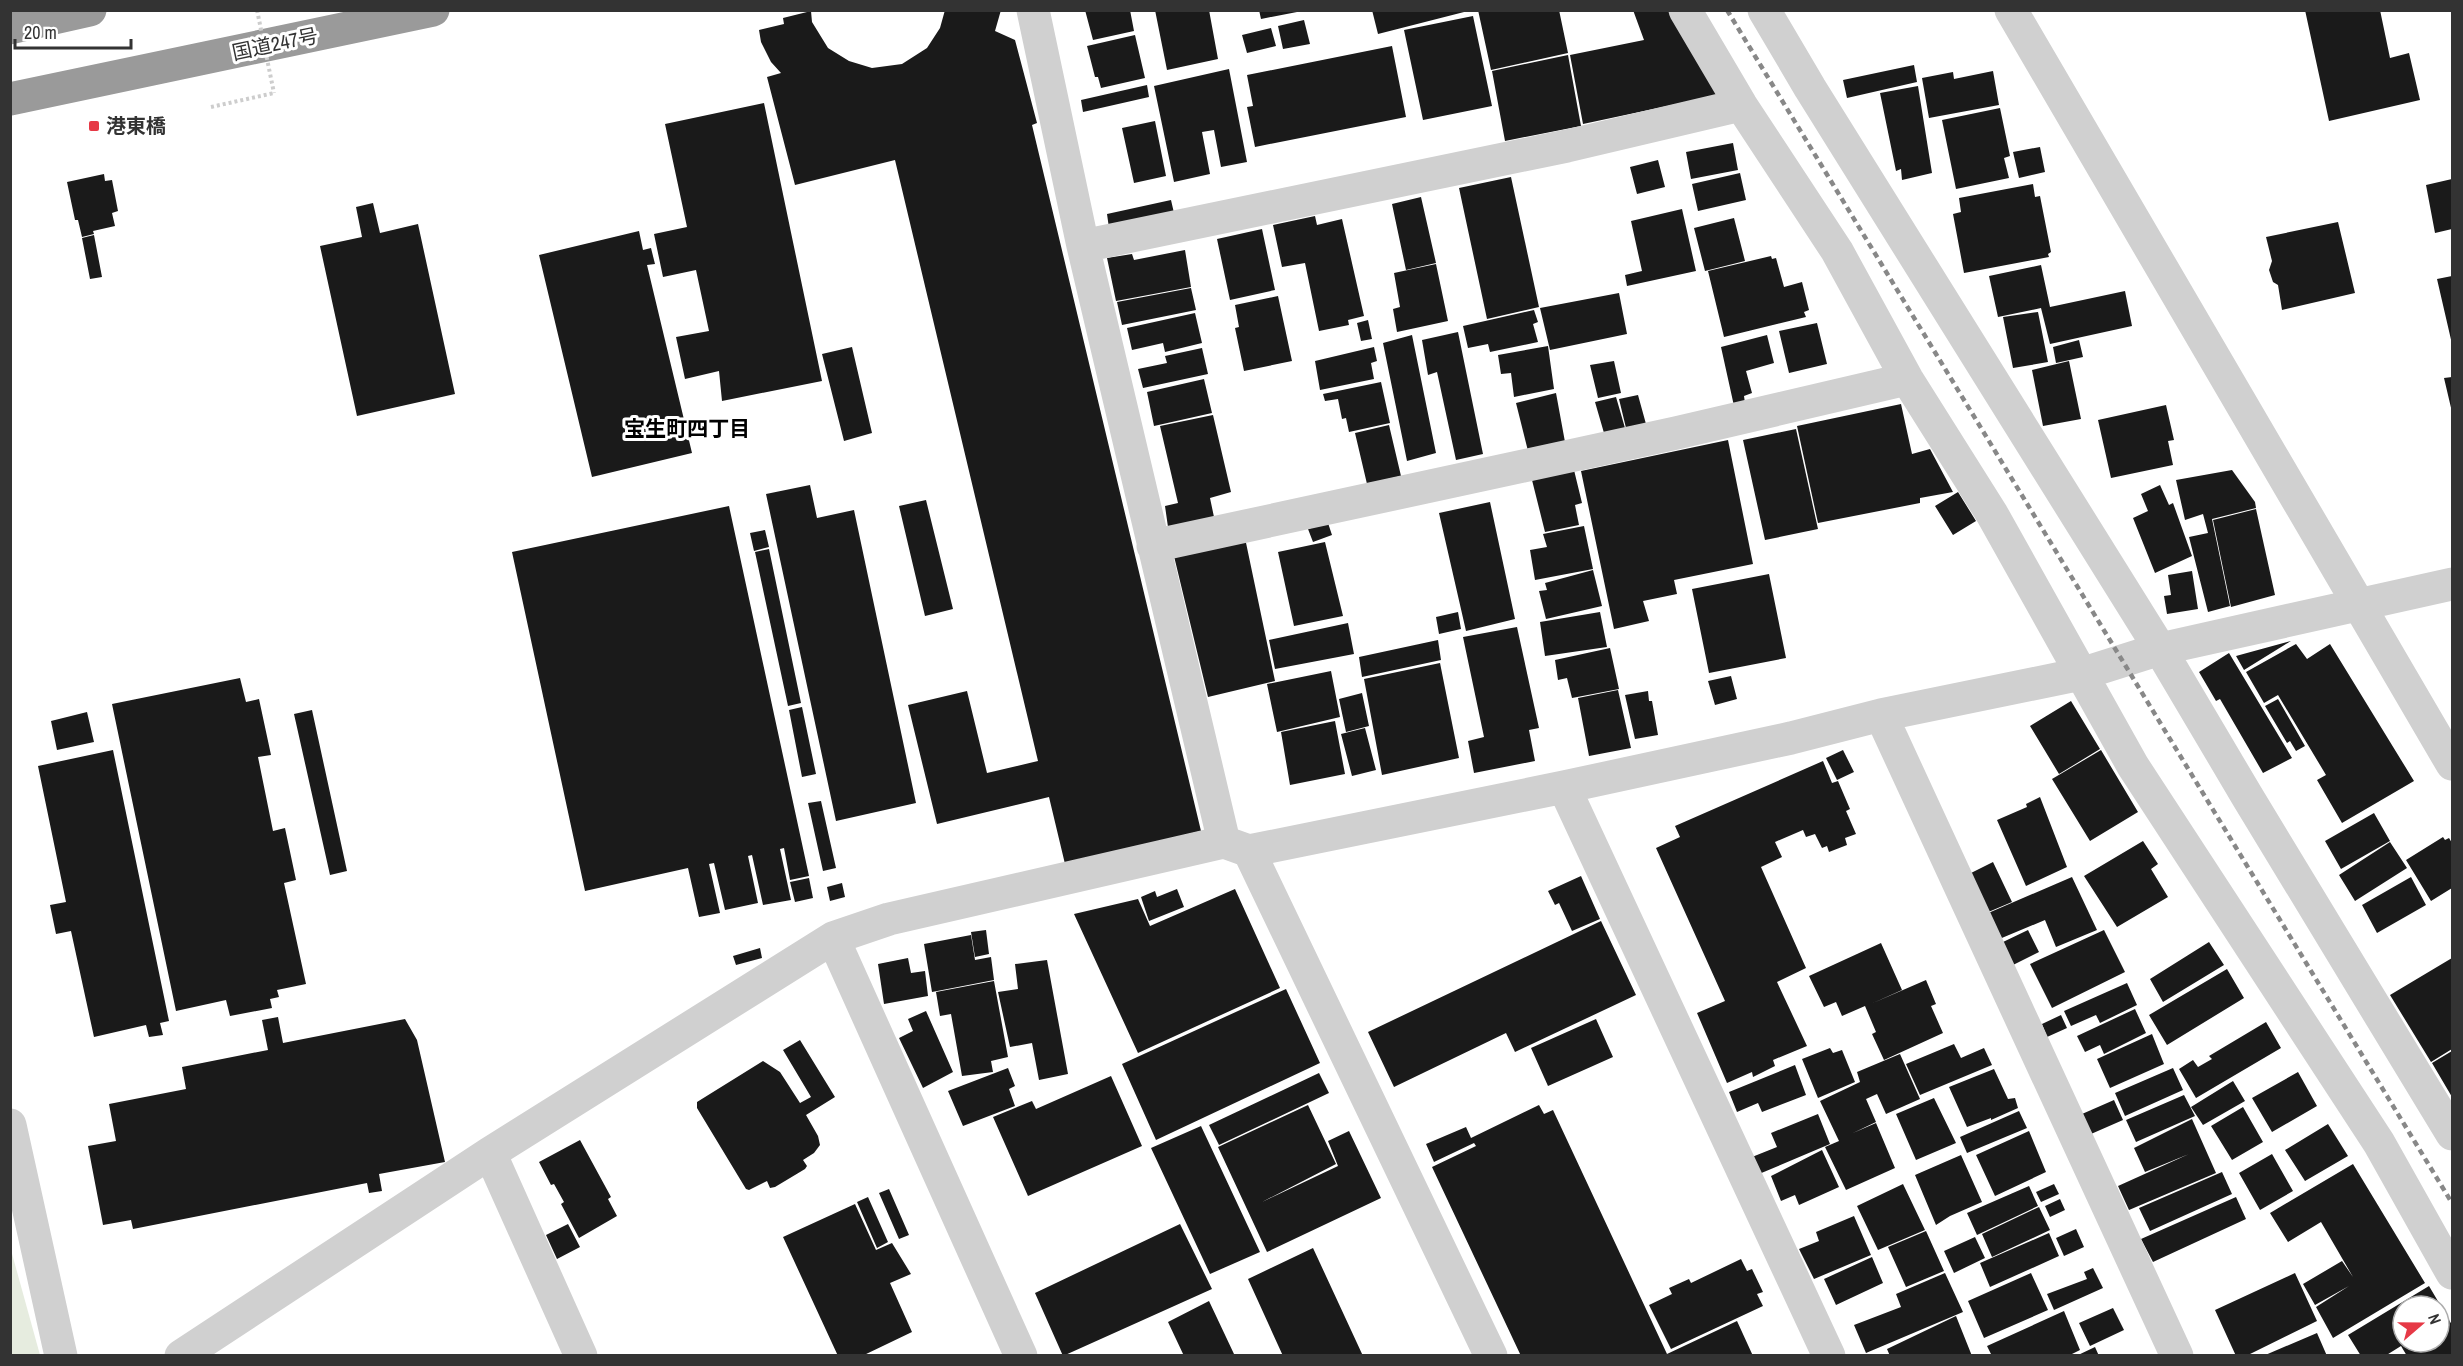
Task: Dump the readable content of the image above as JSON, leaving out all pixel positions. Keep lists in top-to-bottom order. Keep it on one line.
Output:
{"streets":{"highway":["国道247号"]},"districts":["宝生町四丁目"],"places":{"transit":["港東橋"]},"scale_bar":"20 m","north":"right"}
